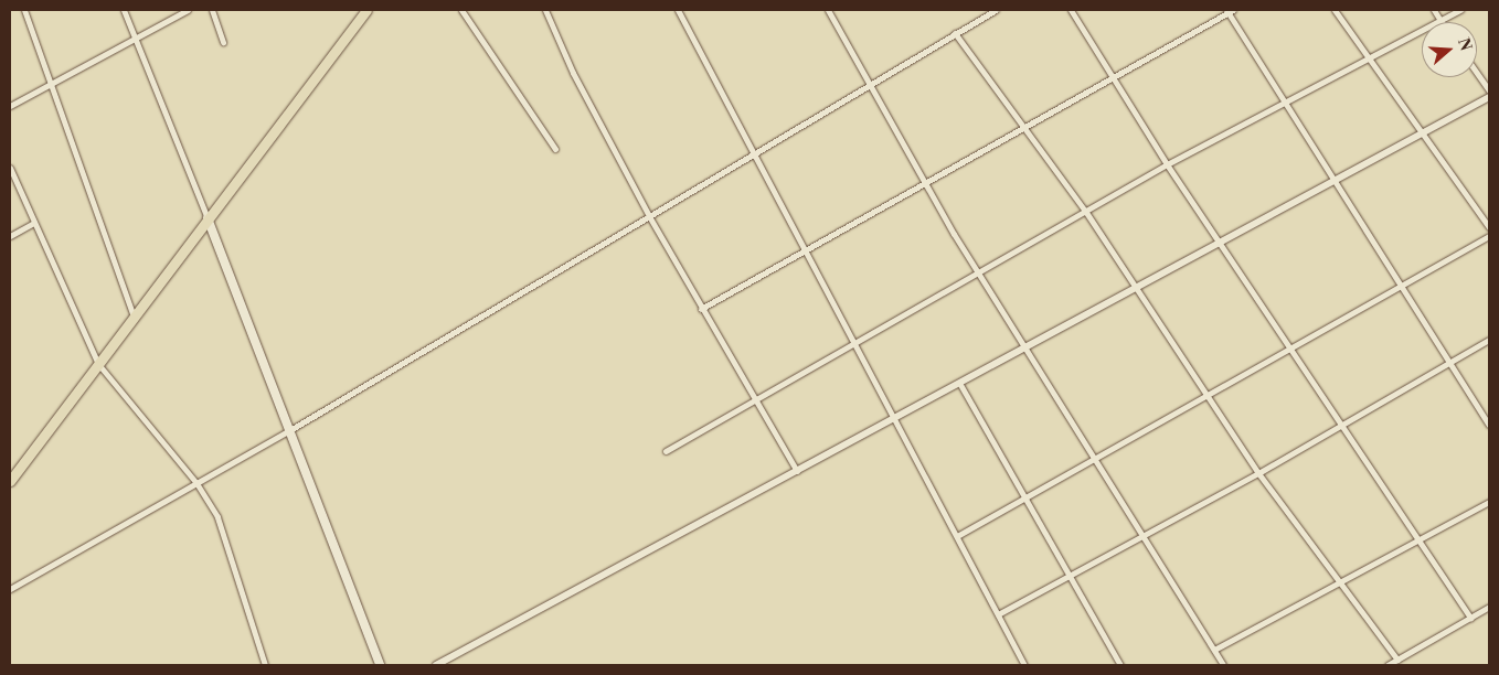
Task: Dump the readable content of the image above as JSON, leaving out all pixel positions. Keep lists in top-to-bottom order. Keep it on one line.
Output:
{"north":"right"}
